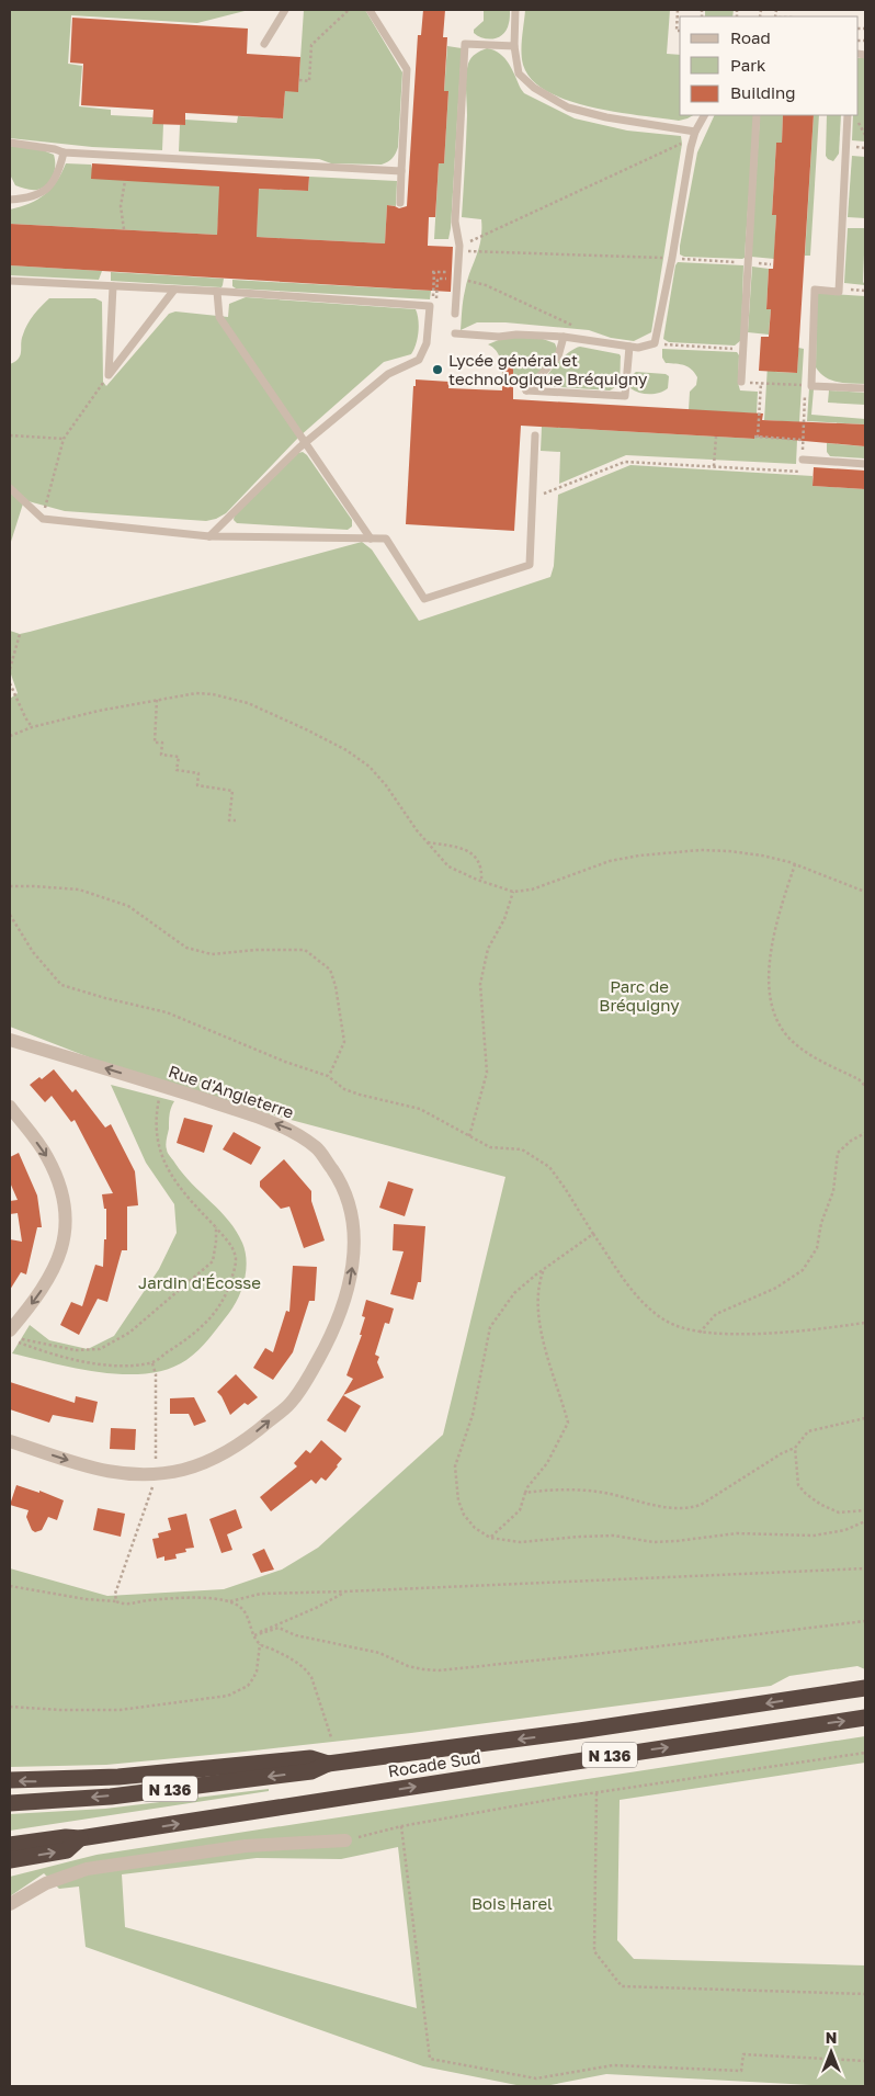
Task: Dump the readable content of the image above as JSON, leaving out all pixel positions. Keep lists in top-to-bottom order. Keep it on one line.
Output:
{"streets":{"highway":["N 136","Rocade Sud"],"street":["Rue d'Angleterre"]},"parks":["Parc de Bréquigny","Jardin d'Écosse","Bois Harel"],"places":["Lycée général et technologique Bréquigny"],"legend":["Road","Park","Building"],"north":"top"}
